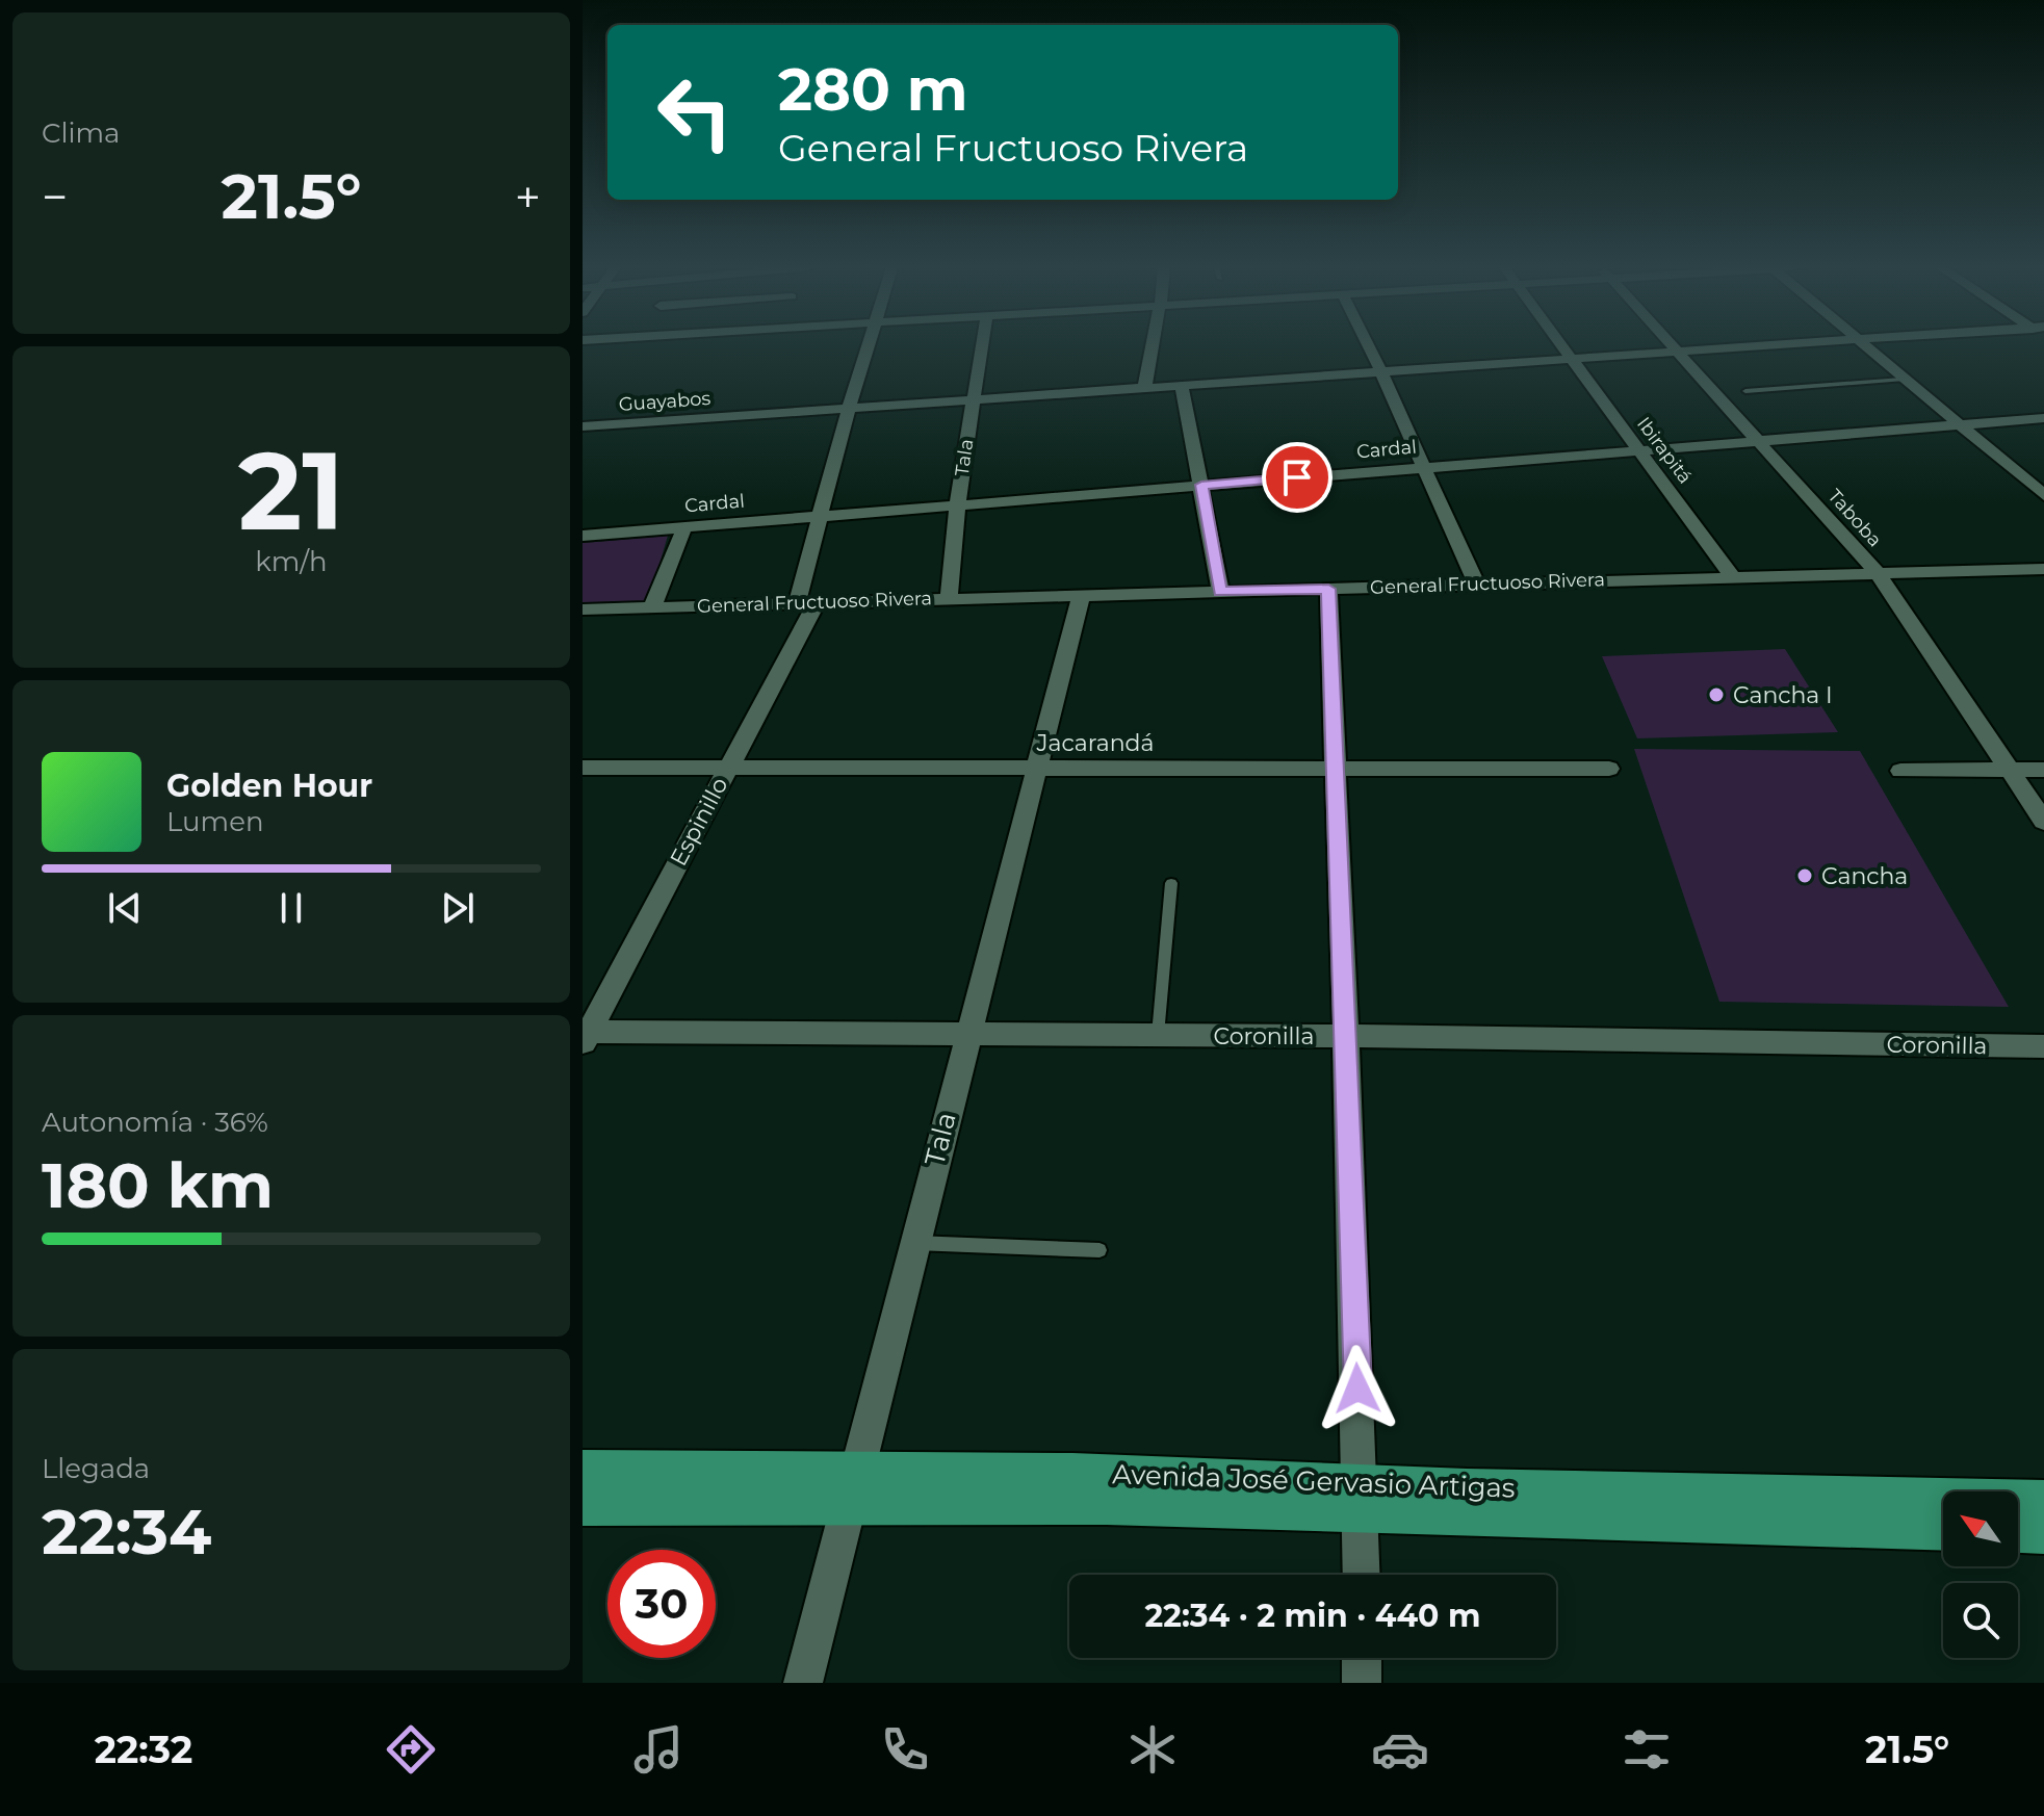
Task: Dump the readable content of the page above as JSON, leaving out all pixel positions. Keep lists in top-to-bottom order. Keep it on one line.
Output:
{"streets":{"main road":["Avenida José Gervasio Artigas"],"street":["Guayabos","Cardal","Ibirapitá","Tala","Taboba","General Fructuoso Rivera","Jacarandá","Espinillo","Coronilla"]},"crossings":[["Guayabos","Ibirapitá"],["Guayabos","Tala"],["Guayabos","Taboba"],["Guayabos","Espinillo"],["Cardal","Ibirapitá"],["Cardal","Tala"],["Cardal","Taboba"],["Cardal","Espinillo"],["Ibirapitá","General Fructuoso Rivera"],["Tala","General Fructuoso Rivera"],["Tala","Jacarandá"],["Tala","Coronilla"],["Tala","Avenida José Gervasio Artigas"],["Taboba","General Fructuoso Rivera"],["General Fructuoso Rivera","Espinillo"],["Jacarandá","Espinillo"],["Espinillo","Coronilla"]],"places":["Cancha I","Cancha"],"north":"top left","page":{"tile":["Clima",["21","km/h"],["Autonomía · 36%","180 km"],["Llegada","22:34"]],"turn":["280 m","General Fructuoso Rivera"],"heat":["−","21.5°","+"],"song":["Golden Hour","Lumen"],"limit":"30","trip":"22:34 · 2 min · 440 m","tabs":["22:32","21.5°"]}}
